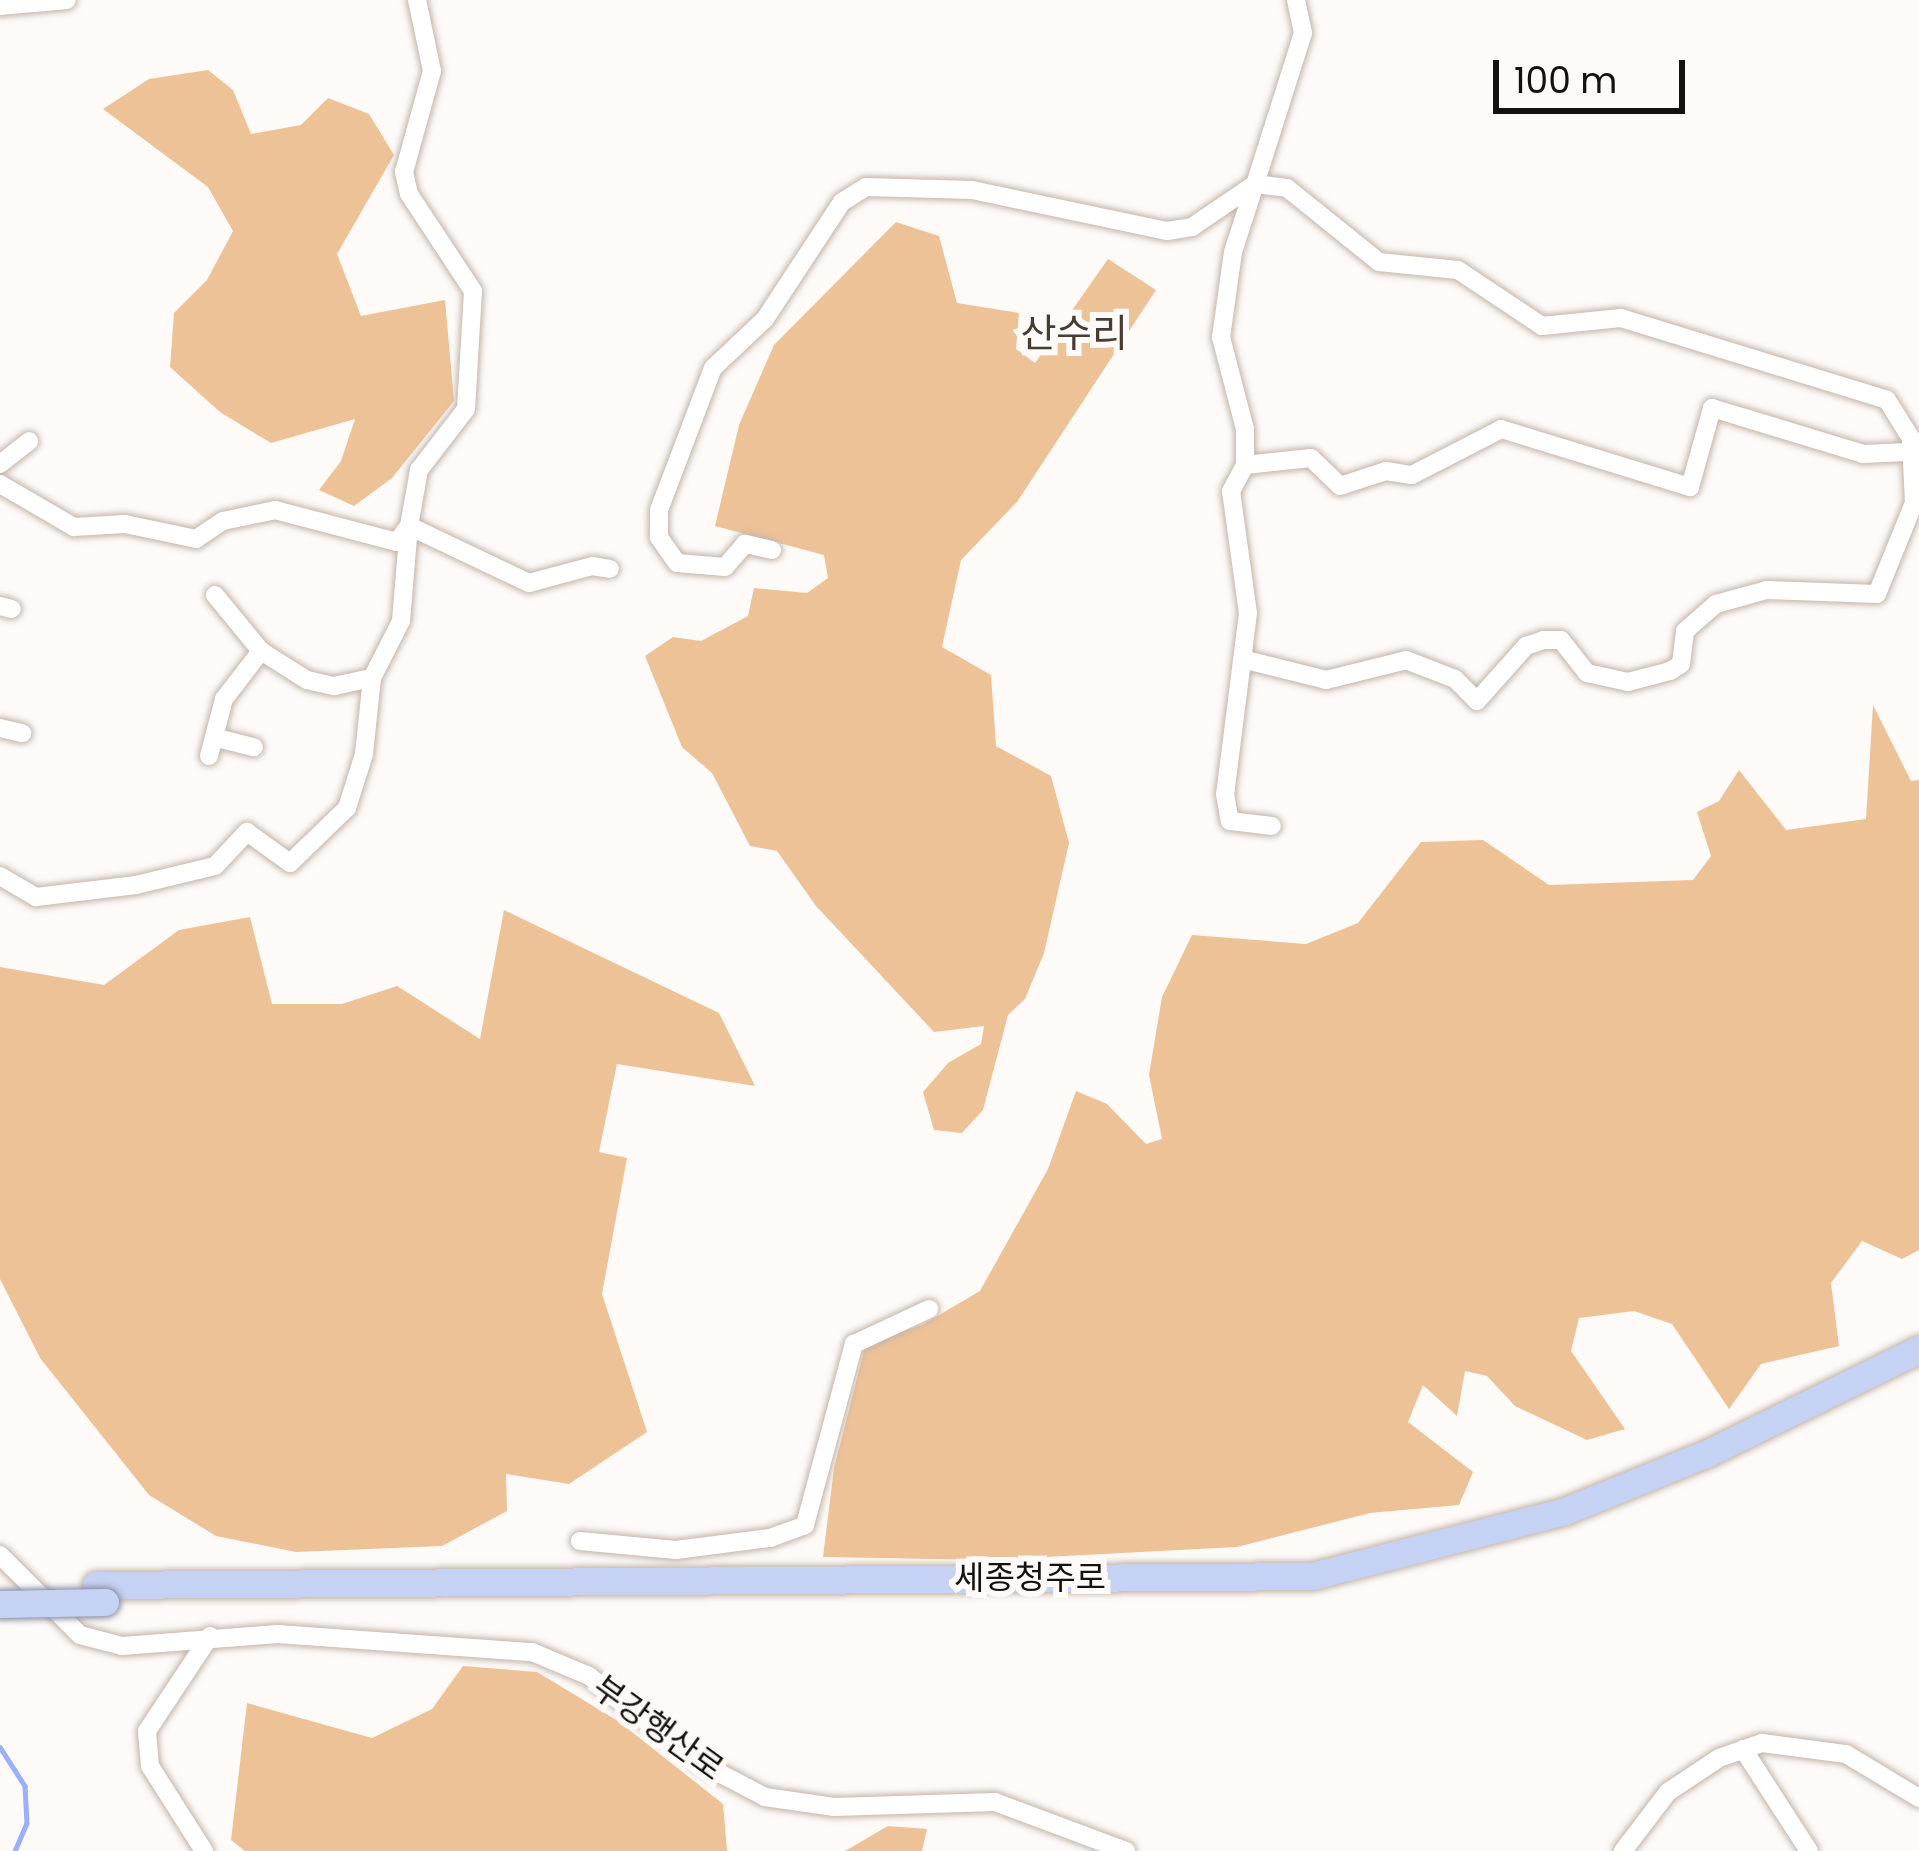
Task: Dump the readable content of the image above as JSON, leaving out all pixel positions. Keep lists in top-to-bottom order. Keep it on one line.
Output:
{"streets":{"highway":["세종청주로"],"street":["부강행산로"]},"districts":["산수리"],"scale_bar":"100 m"}
